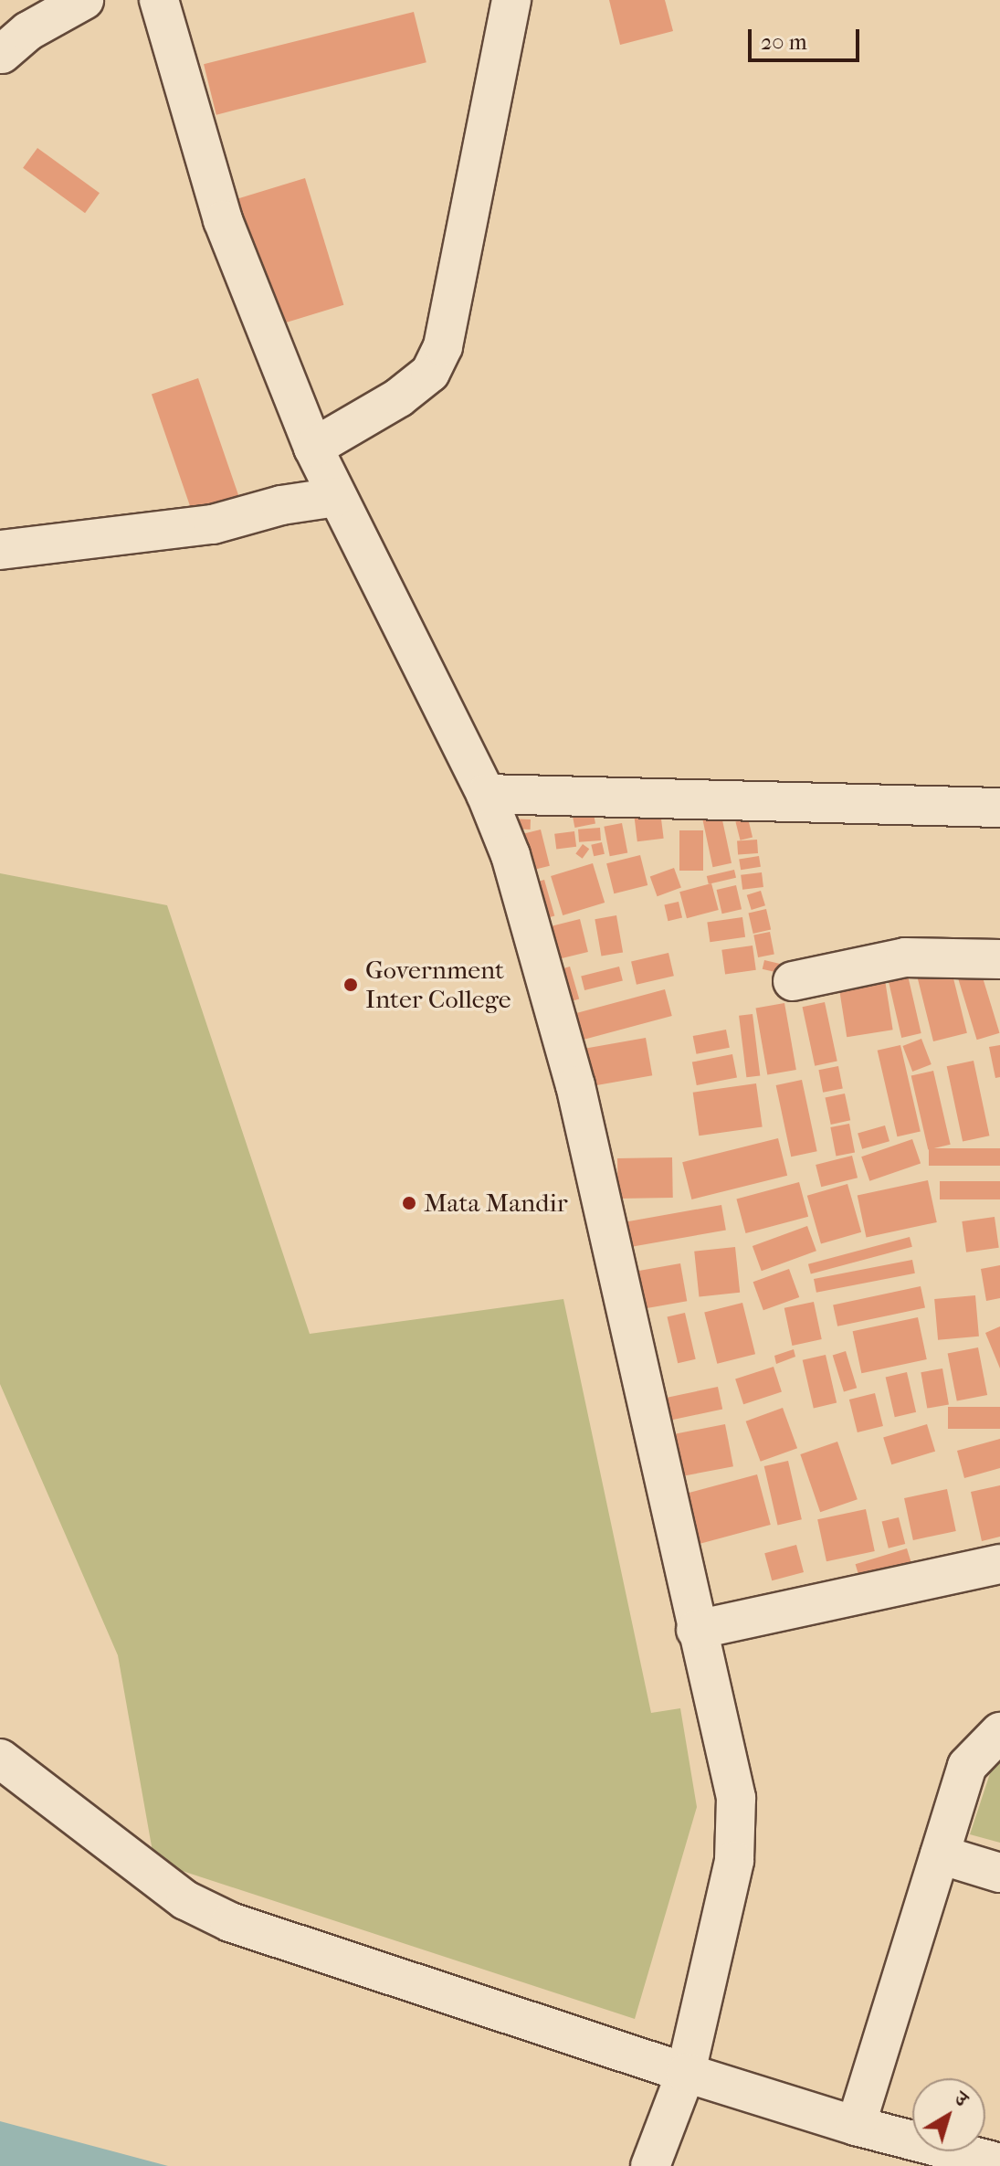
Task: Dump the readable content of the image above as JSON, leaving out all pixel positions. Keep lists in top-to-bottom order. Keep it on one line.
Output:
{"places":["Government Inter College","Mata Mandir"],"scale_bar":"20 m","north":"top right"}
